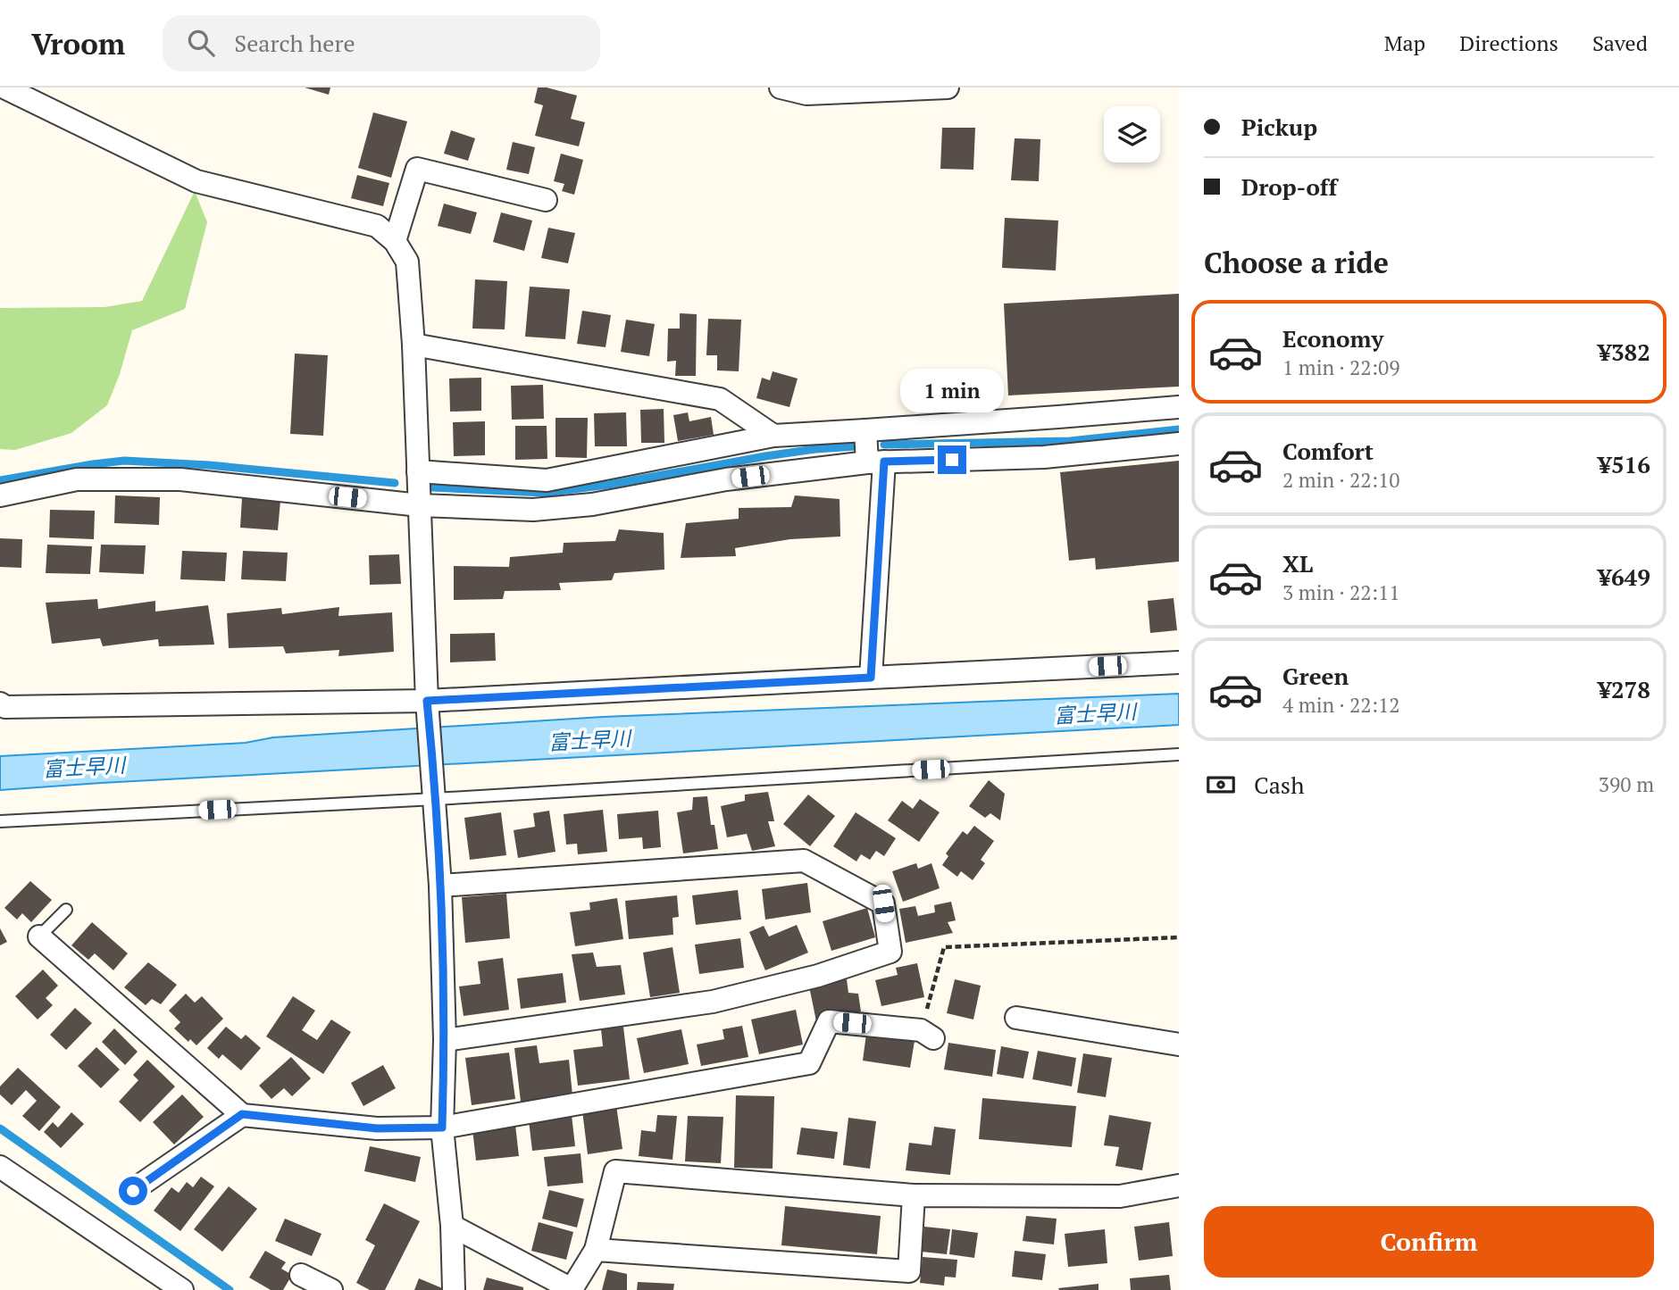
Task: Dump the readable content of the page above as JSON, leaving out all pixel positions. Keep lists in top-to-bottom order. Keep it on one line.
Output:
{"water":["富士早川"],"page":{"header":"Vroom","search":"Search here","nav":["Map","Directions","Saved"],"banner":["Pickup","Drop-off"],"heading":"Choose a ride","list":[{"name":"Economy","note":"1 min · 22:09","value":"¥382"},{"name":"Comfort","note":"2 min · 22:10","value":"¥516"},{"name":"XL","note":"3 min · 22:11","value":"¥649"},{"name":"Green","note":"4 min · 22:12","value":"¥278"}],"bubble":"1 min","pay":["Cash","390 m"],"buttons":"Confirm"}}
